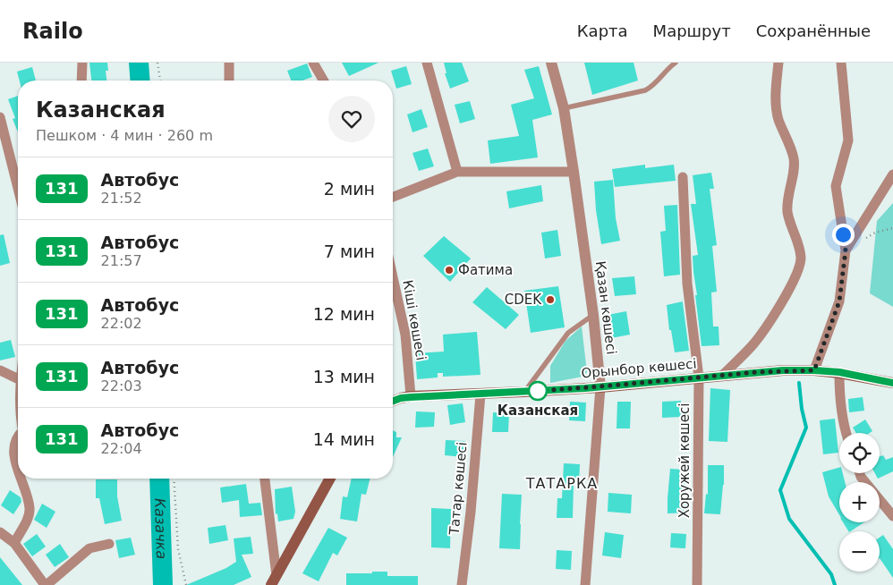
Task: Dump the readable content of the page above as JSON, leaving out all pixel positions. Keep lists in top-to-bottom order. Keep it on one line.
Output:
{"streets":{"main road":["Орынбор көшесі"],"street":["Қазан көшесі","Кіші көшесі","Хоружей көшесі","Татар көшесі"]},"crossings":[["Қазан көшесі","Орынбор көшесі"],["Кіші көшесі","Орынбор көшесі"],["Орынбор көшесі","Хоружей көшесі"],["Орынбор көшесі","Татар көшесі"]],"districts":["ТАТАРКА"],"water":["Казачка"],"places":["Фатима","CDEK","Казанская"],"lines":["bus line 131"],"page":{"header":"Railo","nav":["Карта","Маршрут","Сохранённые"],"heading":["Казанская","Пешком · 4 мин · 260 m"],"list":[{"mark":"131","name":"Автобус","note":"21:52","value":"2 мин"},{"mark":"131","name":"Автобус","note":"21:57","value":"7 мин"},{"mark":"131","name":"Автобус","note":"22:02","value":"12 мин"},{"mark":"131","name":"Автобус","note":"22:03","value":"13 мин"},{"mark":"131","name":"Автобус","note":"22:04","value":"14 мин"}],"map_buttons":["+","−"]}}
